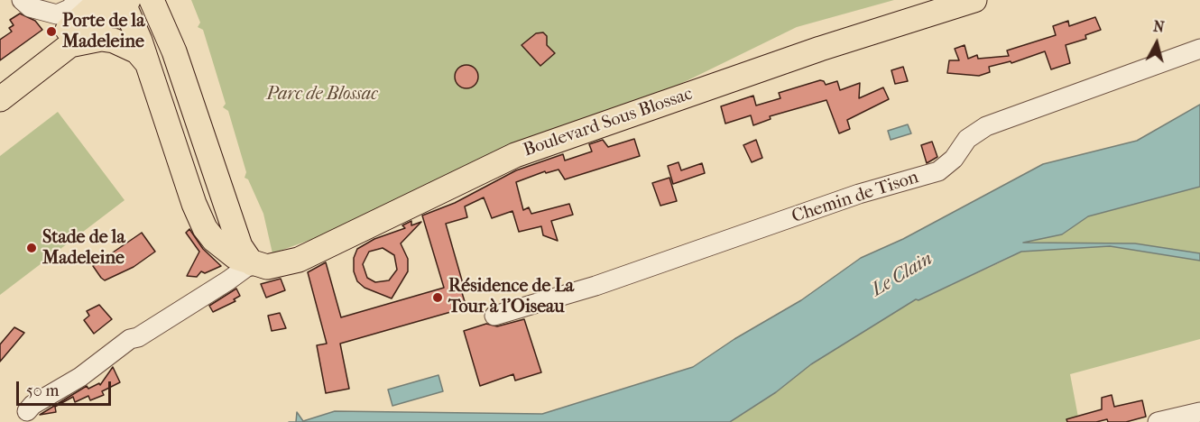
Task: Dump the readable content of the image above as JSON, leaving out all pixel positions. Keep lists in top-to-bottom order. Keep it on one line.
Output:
{"streets":{"main road":["Boulevard Sous Blossac"],"street":["Chemin de Tison"]},"water":["Le Clain"],"parks":["Parc de Blossac"],"places":["Porte de la Madeleine","Stade de la Madeleine","Résidence de La Tour à l'Oiseau"],"scale_bar":"50 m","north":"top"}
